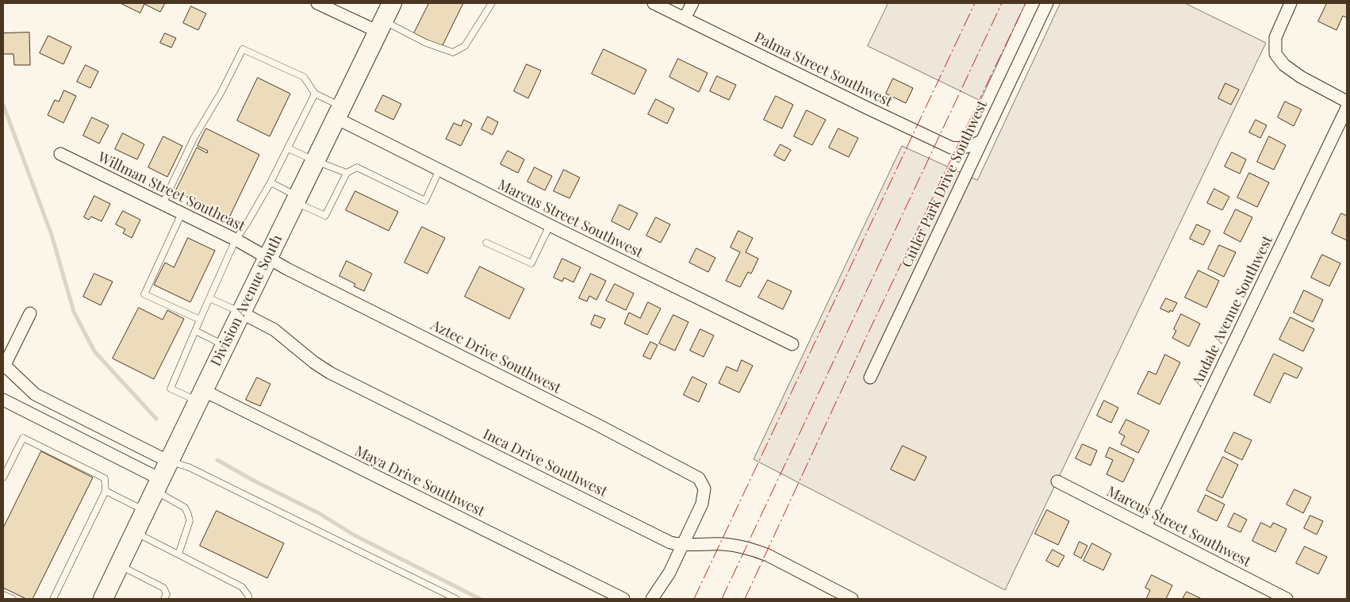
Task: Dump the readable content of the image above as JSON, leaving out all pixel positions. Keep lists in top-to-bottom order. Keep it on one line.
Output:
{"streets":{"main road":["Division Avenue South"],"street":["Palma Street Southwest","Cutler Park Drive Southwest","Willman Street Southeast","Marcus Street Southwest","Andale Avenue Southwest","Aztec Drive Southwest","Inca Drive Southwest","Maya Drive Southwest"]},"crossings":[["Palma Street Southwest","Cutler Park Drive Southwest"],["Willman Street Southeast","Division Avenue South"],["Willman Street Southeast","Aztec Drive Southwest"],["Marcus Street Southwest","Division Avenue South"],["Marcus Street Southwest","Andale Avenue Southwest"],["Division Avenue South","Aztec Drive Southwest"],["Division Avenue South","Inca Drive Southwest"],["Division Avenue South","Maya Drive Southwest"],["Aztec Drive Southwest","Inca Drive Southwest"]]}
